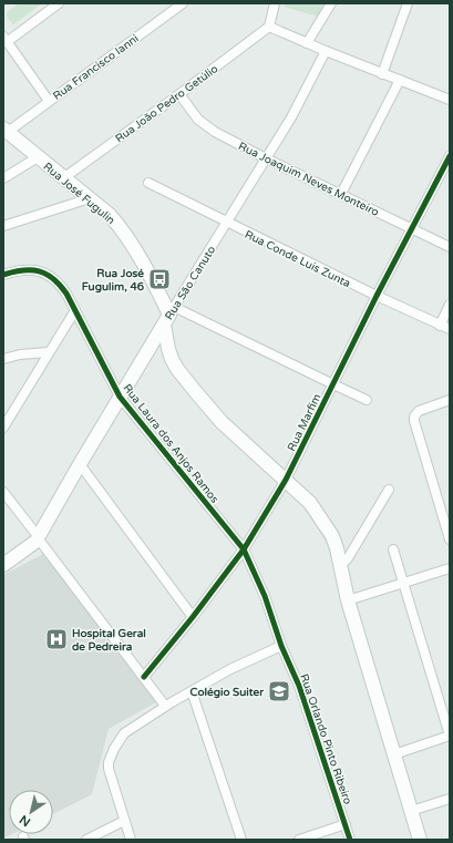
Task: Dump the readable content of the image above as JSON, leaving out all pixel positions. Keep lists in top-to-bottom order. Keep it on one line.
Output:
{"streets":{"street":["Rua Francisco Ianni","Rua João Pedro Getúlio","Rua Joaquim Neves Monteiro","Rua José Fugulin","Rua Conde Luis Zunta","Rua São Canuto","Rua Marfim","Rua Laura dos Anjos Ramos","Rua Orlando Pinto Ribeiro"]},"crossings":[["Rua Francisco Ianni","Rua José Fugulin"],["Rua João Pedro Getúlio","Rua Joaquim Neves Monteiro"],["Rua João Pedro Getúlio","Rua José Fugulin"],["Rua Joaquim Neves Monteiro","Rua São Canuto"],["Rua Joaquim Neves Monteiro","Rua Marfim"],["Rua José Fugulin","Rua São Canuto"],["Rua José Fugulin","Rua Marfim"],["Rua Conde Luis Zunta","Rua São Canuto"],["Rua Conde Luis Zunta","Rua Marfim"],["Rua São Canuto","Rua Laura dos Anjos Ramos"],["Rua Marfim","Rua Laura dos Anjos Ramos"],["Rua Laura dos Anjos Ramos","Rua Orlando Pinto Ribeiro"]],"places":{"bus stop":["Rua José Fugulim, 46"],"hospital":["Hospital Geral de Pedreira"],"school or university":["Colégio Suiter"]},"north":"bottom left"}
